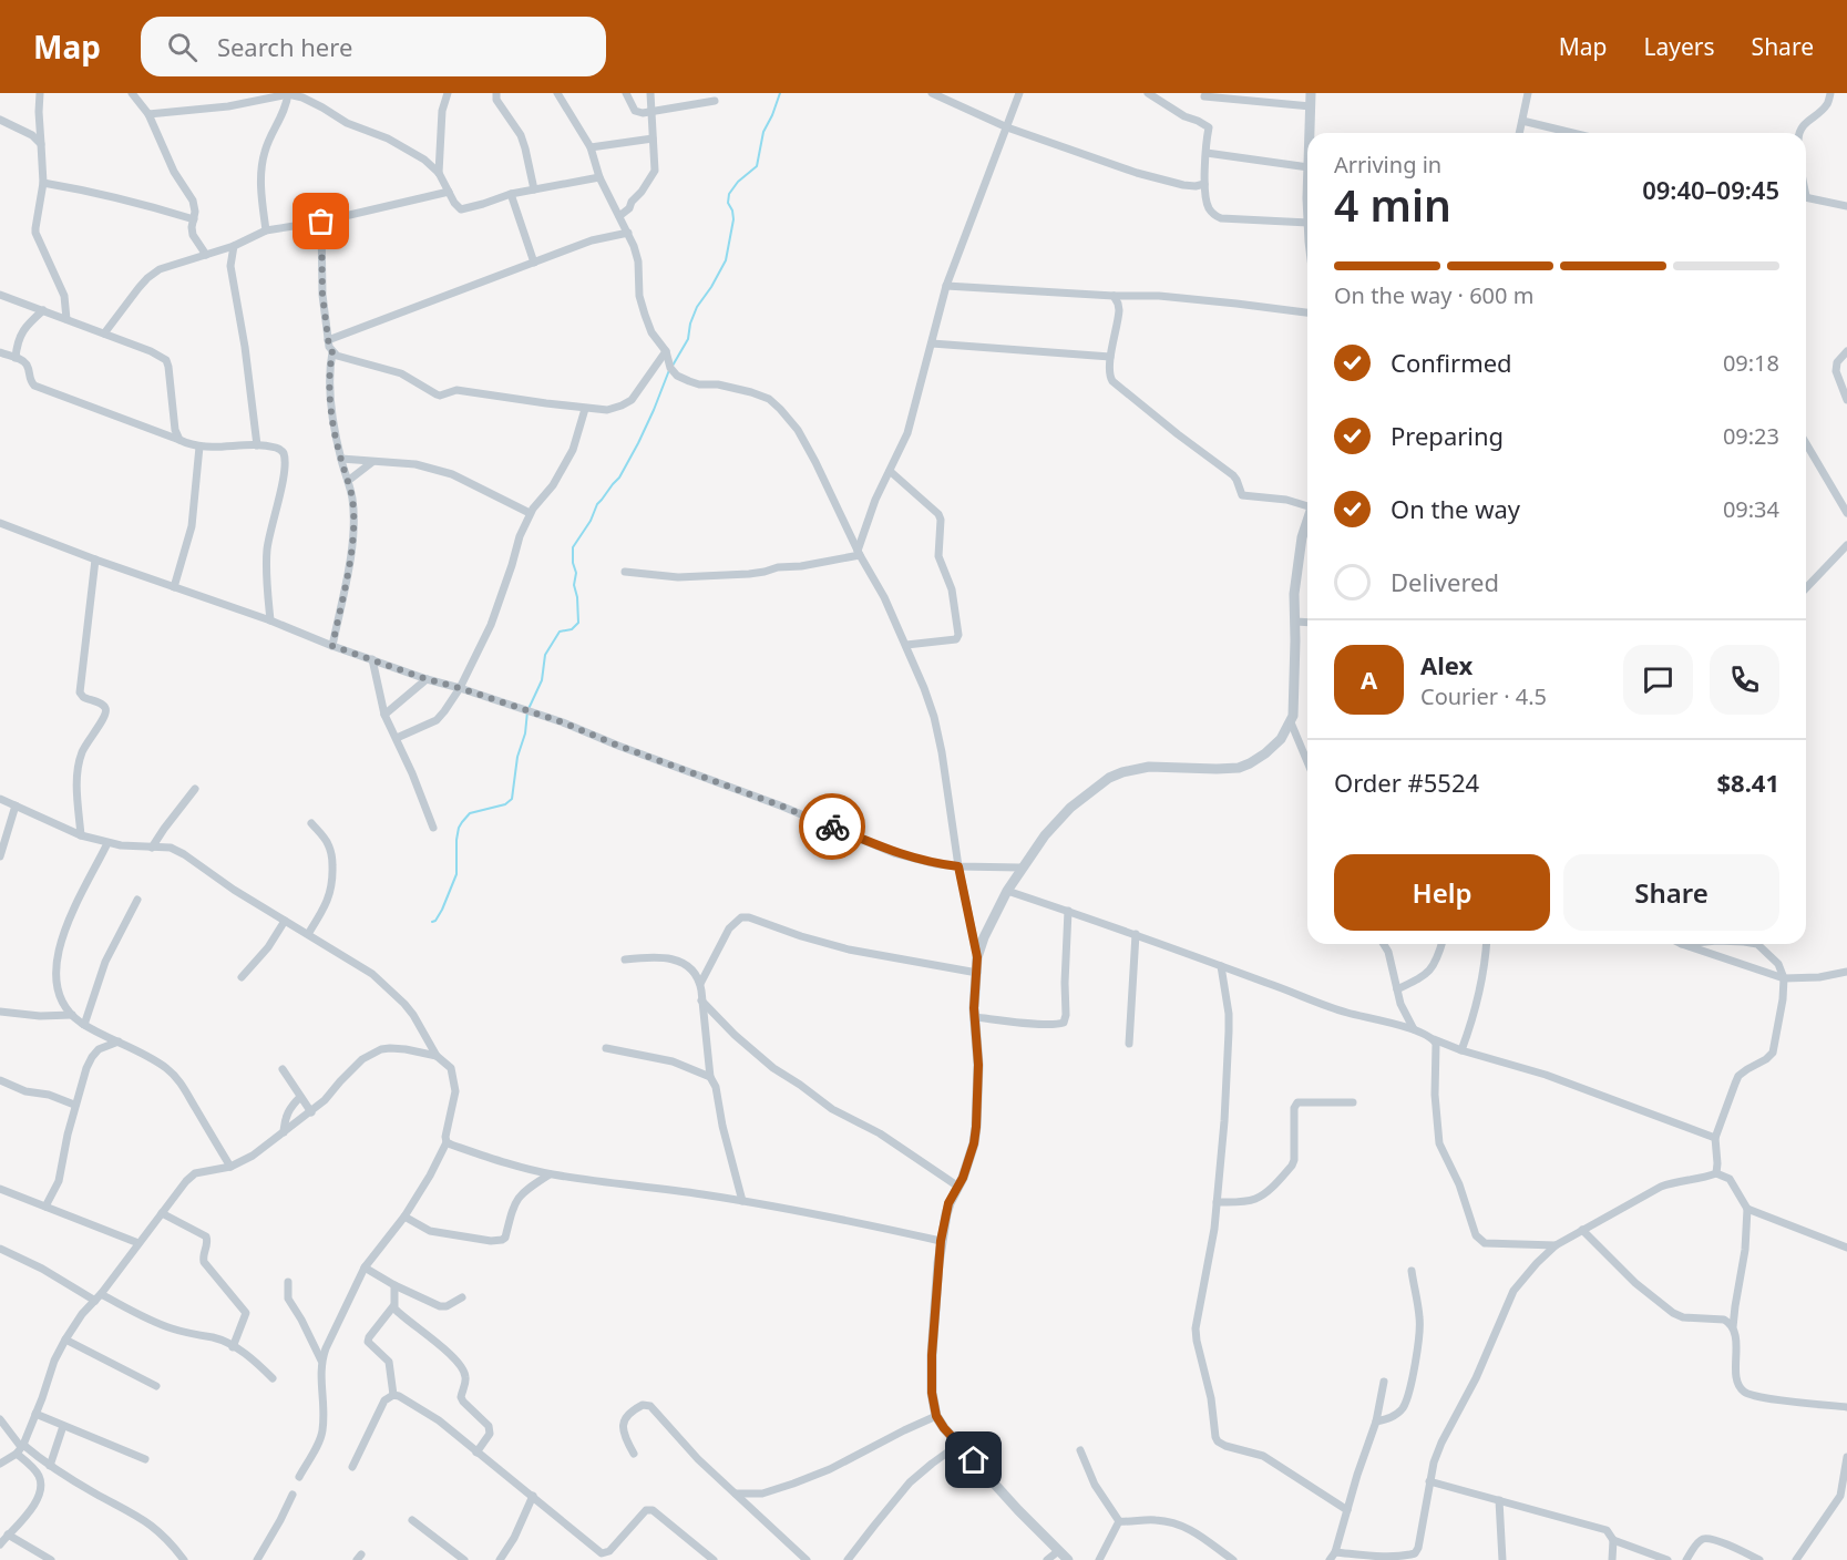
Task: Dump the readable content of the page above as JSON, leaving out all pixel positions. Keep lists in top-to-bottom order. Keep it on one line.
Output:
{"page":{"header":"Map","search":"Search here","nav":["Map","Layers","Share"],"heading":["4 min","Arriving in","09:40–09:45"],"panel":["Alex","Courier · 4.5","Order #5524","$8.41"],"bar":"On the way · 600 m","list":[["Confirmed","09:18"],["Preparing","09:23"],["On the way","09:34"],"Delivered"],"round":"A","buttons":["Help","Share"]}}
